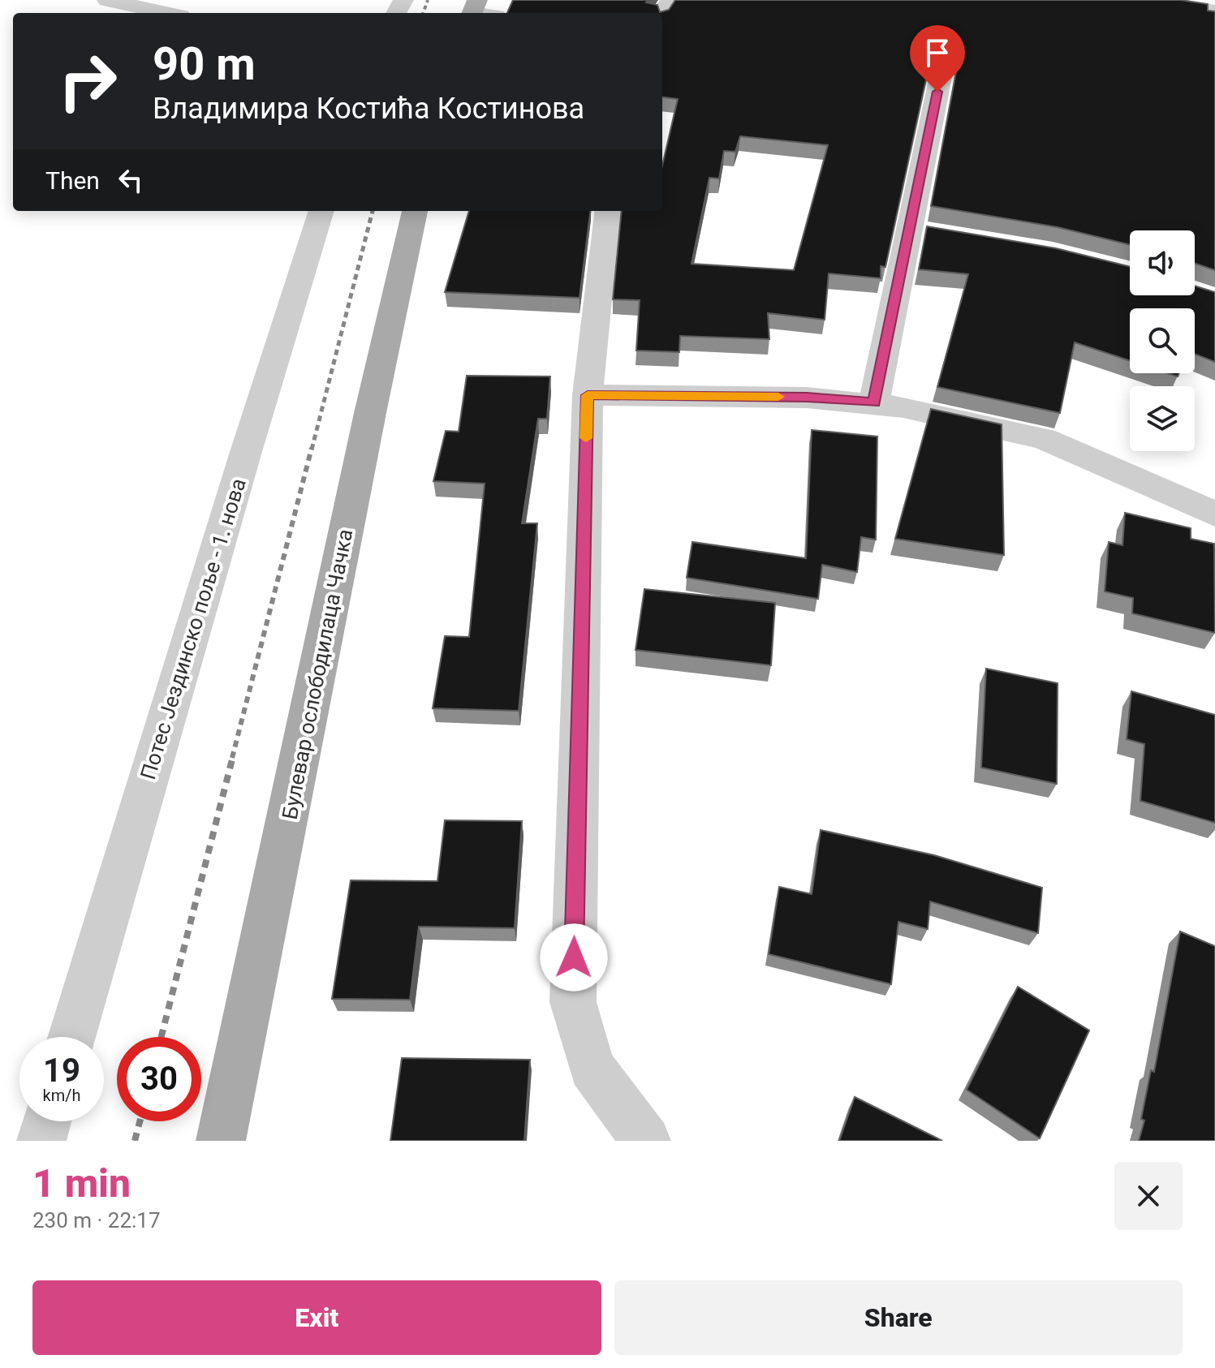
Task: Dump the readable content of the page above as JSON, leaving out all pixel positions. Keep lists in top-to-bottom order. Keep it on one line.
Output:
{"streets":{"main road":["Булевар ослободилаца Чачка"],"street":["Потес Јездинско поље - 1. нова"]},"page":{"turn":["90 m","Владимира Костића Костинова"],"then":"Then","speed":"19 km/h","limit":"30","heading":["1 min","230 m · 22:17"],"buttons":["Exit","Share"]}}
